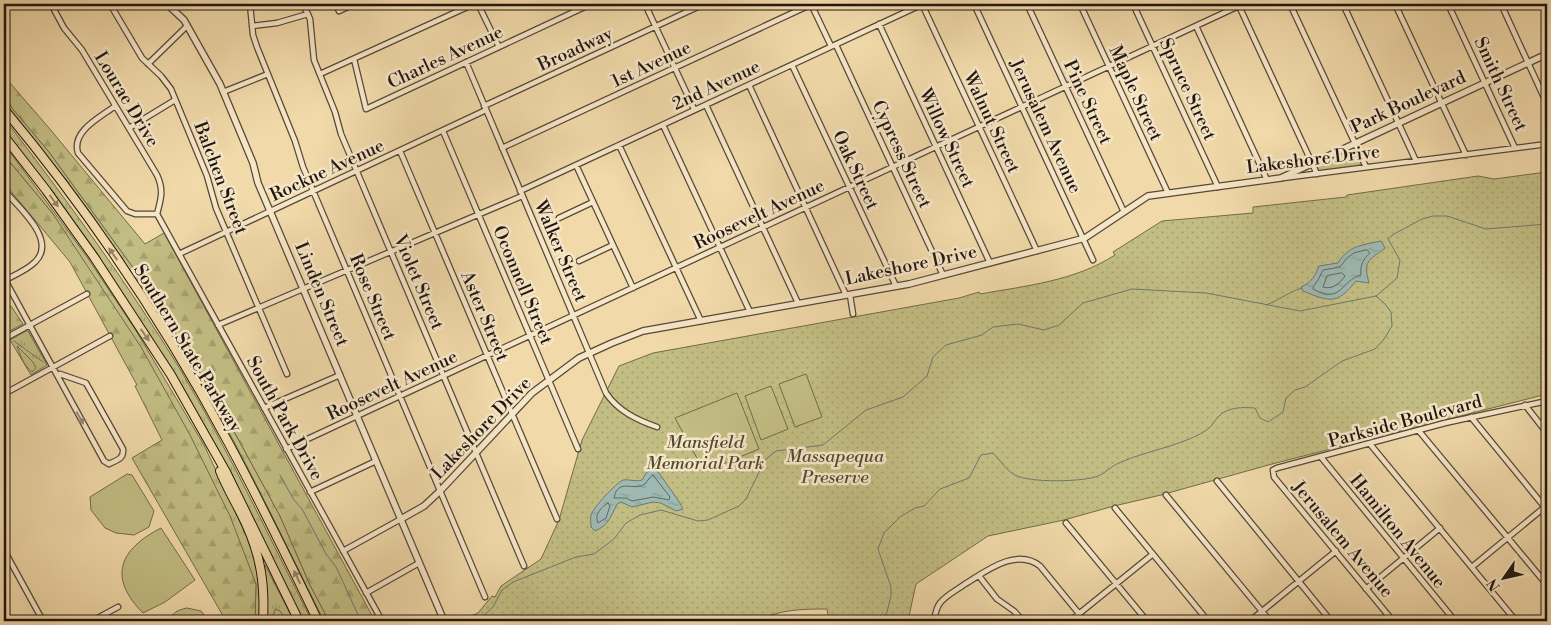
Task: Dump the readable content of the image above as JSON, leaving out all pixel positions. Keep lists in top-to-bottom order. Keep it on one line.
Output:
{"streets":{"highway":["Southern State Parkway"],"street":["Broadway","Charles Avenue","1st Avenue","Smith Street","2nd Avenue","Spruce Street","Maple Street","Lourae Drive","Pine Street","Park Boulevard","Walnut Street","Jerusalem Avenue","Willow Street","Cypress Street","Lakeshore Drive","Rockne Avenue","Oak Street","Balchen Street","Roosevelt Avenue","Walker Street","Violet Street","Oconnell Street","Linden Street","Rose Street","Aster Street","South Park Drive","Parkside Boulevard","Hamilton Avenue"]},"crossings":[["Broadway","Rockne Avenue"],["Broadway","Walker Street"],["Charles Avenue","Walker Street"],["1st Avenue","Cypress Street"],["1st Avenue","Walker Street"],["Smith Street","Park Boulevard"],["Smith Street","Lakeshore Drive"],["2nd Avenue","Walnut Street"],["2nd Avenue","Willow Street"],["2nd Avenue","Cypress Street"],["2nd Avenue","Oak Street"],["2nd Avenue","Balchen Street"],["2nd Avenue","Walker Street"],["2nd Avenue","Violet Street"],["2nd Avenue","Oconnell Street"],["2nd Avenue","Linden Street"],["2nd Avenue","Rose Street"],["2nd Avenue","Aster Street"],["2nd Avenue","South Park Drive"],["Spruce Street","Lakeshore Drive"],["Spruce Street","Roosevelt Avenue"],["Maple Street","Lakeshore Drive"],["Maple Street","Roosevelt Avenue"],["Lourae Drive","South Park Drive"],["Pine Street","Lakeshore Drive"],["Pine Street","Roosevelt Avenue"],["Park Boulevard","Lakeshore Drive"],["Walnut Street","Lakeshore Drive"],["Walnut Street","Roosevelt Avenue"],["Jerusalem Avenue","Lakeshore Drive"],["Jerusalem Avenue","Roosevelt Avenue"],["Jerusalem Avenue","Parkside Boulevard"],["Willow Street","Lakeshore Drive"],["Willow Street","Roosevelt Avenue"],["Cypress Street","Lakeshore Drive"],["Cypress Street","Roosevelt Avenue"],["Lakeshore Drive","Oak Street"],["Lakeshore Drive","Walker Street"],["Lakeshore Drive","Violet Street"],["Lakeshore Drive","Oconnell Street"],["Lakeshore Drive","Linden Street"],["Lakeshore Drive","Rose Street"],["Lakeshore Drive","Aster Street"],["Lakeshore Drive","South Park Drive"],["Rockne Avenue","Balchen Street"],["Rockne Avenue","Walker Street"],["Rockne Avenue","Violet Street"],["Rockne Avenue","Oconnell Street"],["Rockne Avenue","Linden Street"],["Rockne Avenue","Rose Street"],["Rockne Avenue","Aster Street"],["Rockne Avenue","South Park Drive"],["Oak Street","Roosevelt Avenue"],["Roosevelt Avenue","Walker Street"],["Roosevelt Avenue","Violet Street"],["Roosevelt Avenue","Oconnell Street"],["Roosevelt Avenue","Linden Street"],["Roosevelt Avenue","Rose Street"],["Roosevelt Avenue","Aster Street"],["Roosevelt Avenue","South Park Drive"],["Parkside Boulevard","Hamilton Avenue"]],"parks":["Mansfield Memorial Park","Massapequa Preserve"],"north":"bottom left"}
